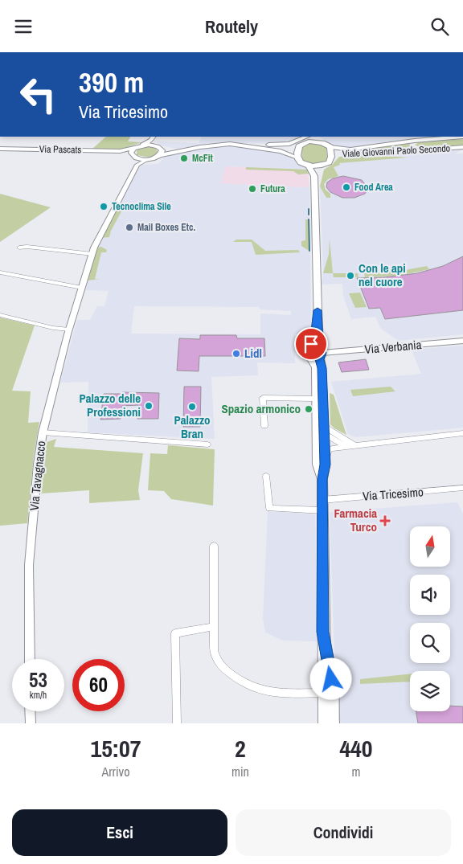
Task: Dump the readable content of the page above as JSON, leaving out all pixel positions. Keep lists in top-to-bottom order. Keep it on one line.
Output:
{"streets":{"main road":["Via Pascats","Viale Giovanni Paolo Secondo"],"street":["Via Verbania","Via Tavagnacco","Via Tricesimo"]},"crossings":[["Via Pascats","Via Tavagnacco"]],"places":{"other":["McFit","Food Area","Futura","Tecnoclima Sile","Mail Boxes Etc.","Con le api nel cuore","Lidl","Palazzo delle Professioni","Palazzo Bran","Spazio armonico"],"health":["Farmacia Turco"]},"north":"top","page":{"header":"Routely","turn":["390 m","Via Tricesimo"],"speed":"53 km/h","limit":"60","eta":["15:07","Arrivo","2","min","440","m"],"buttons":["Esci","Condividi"]}}
